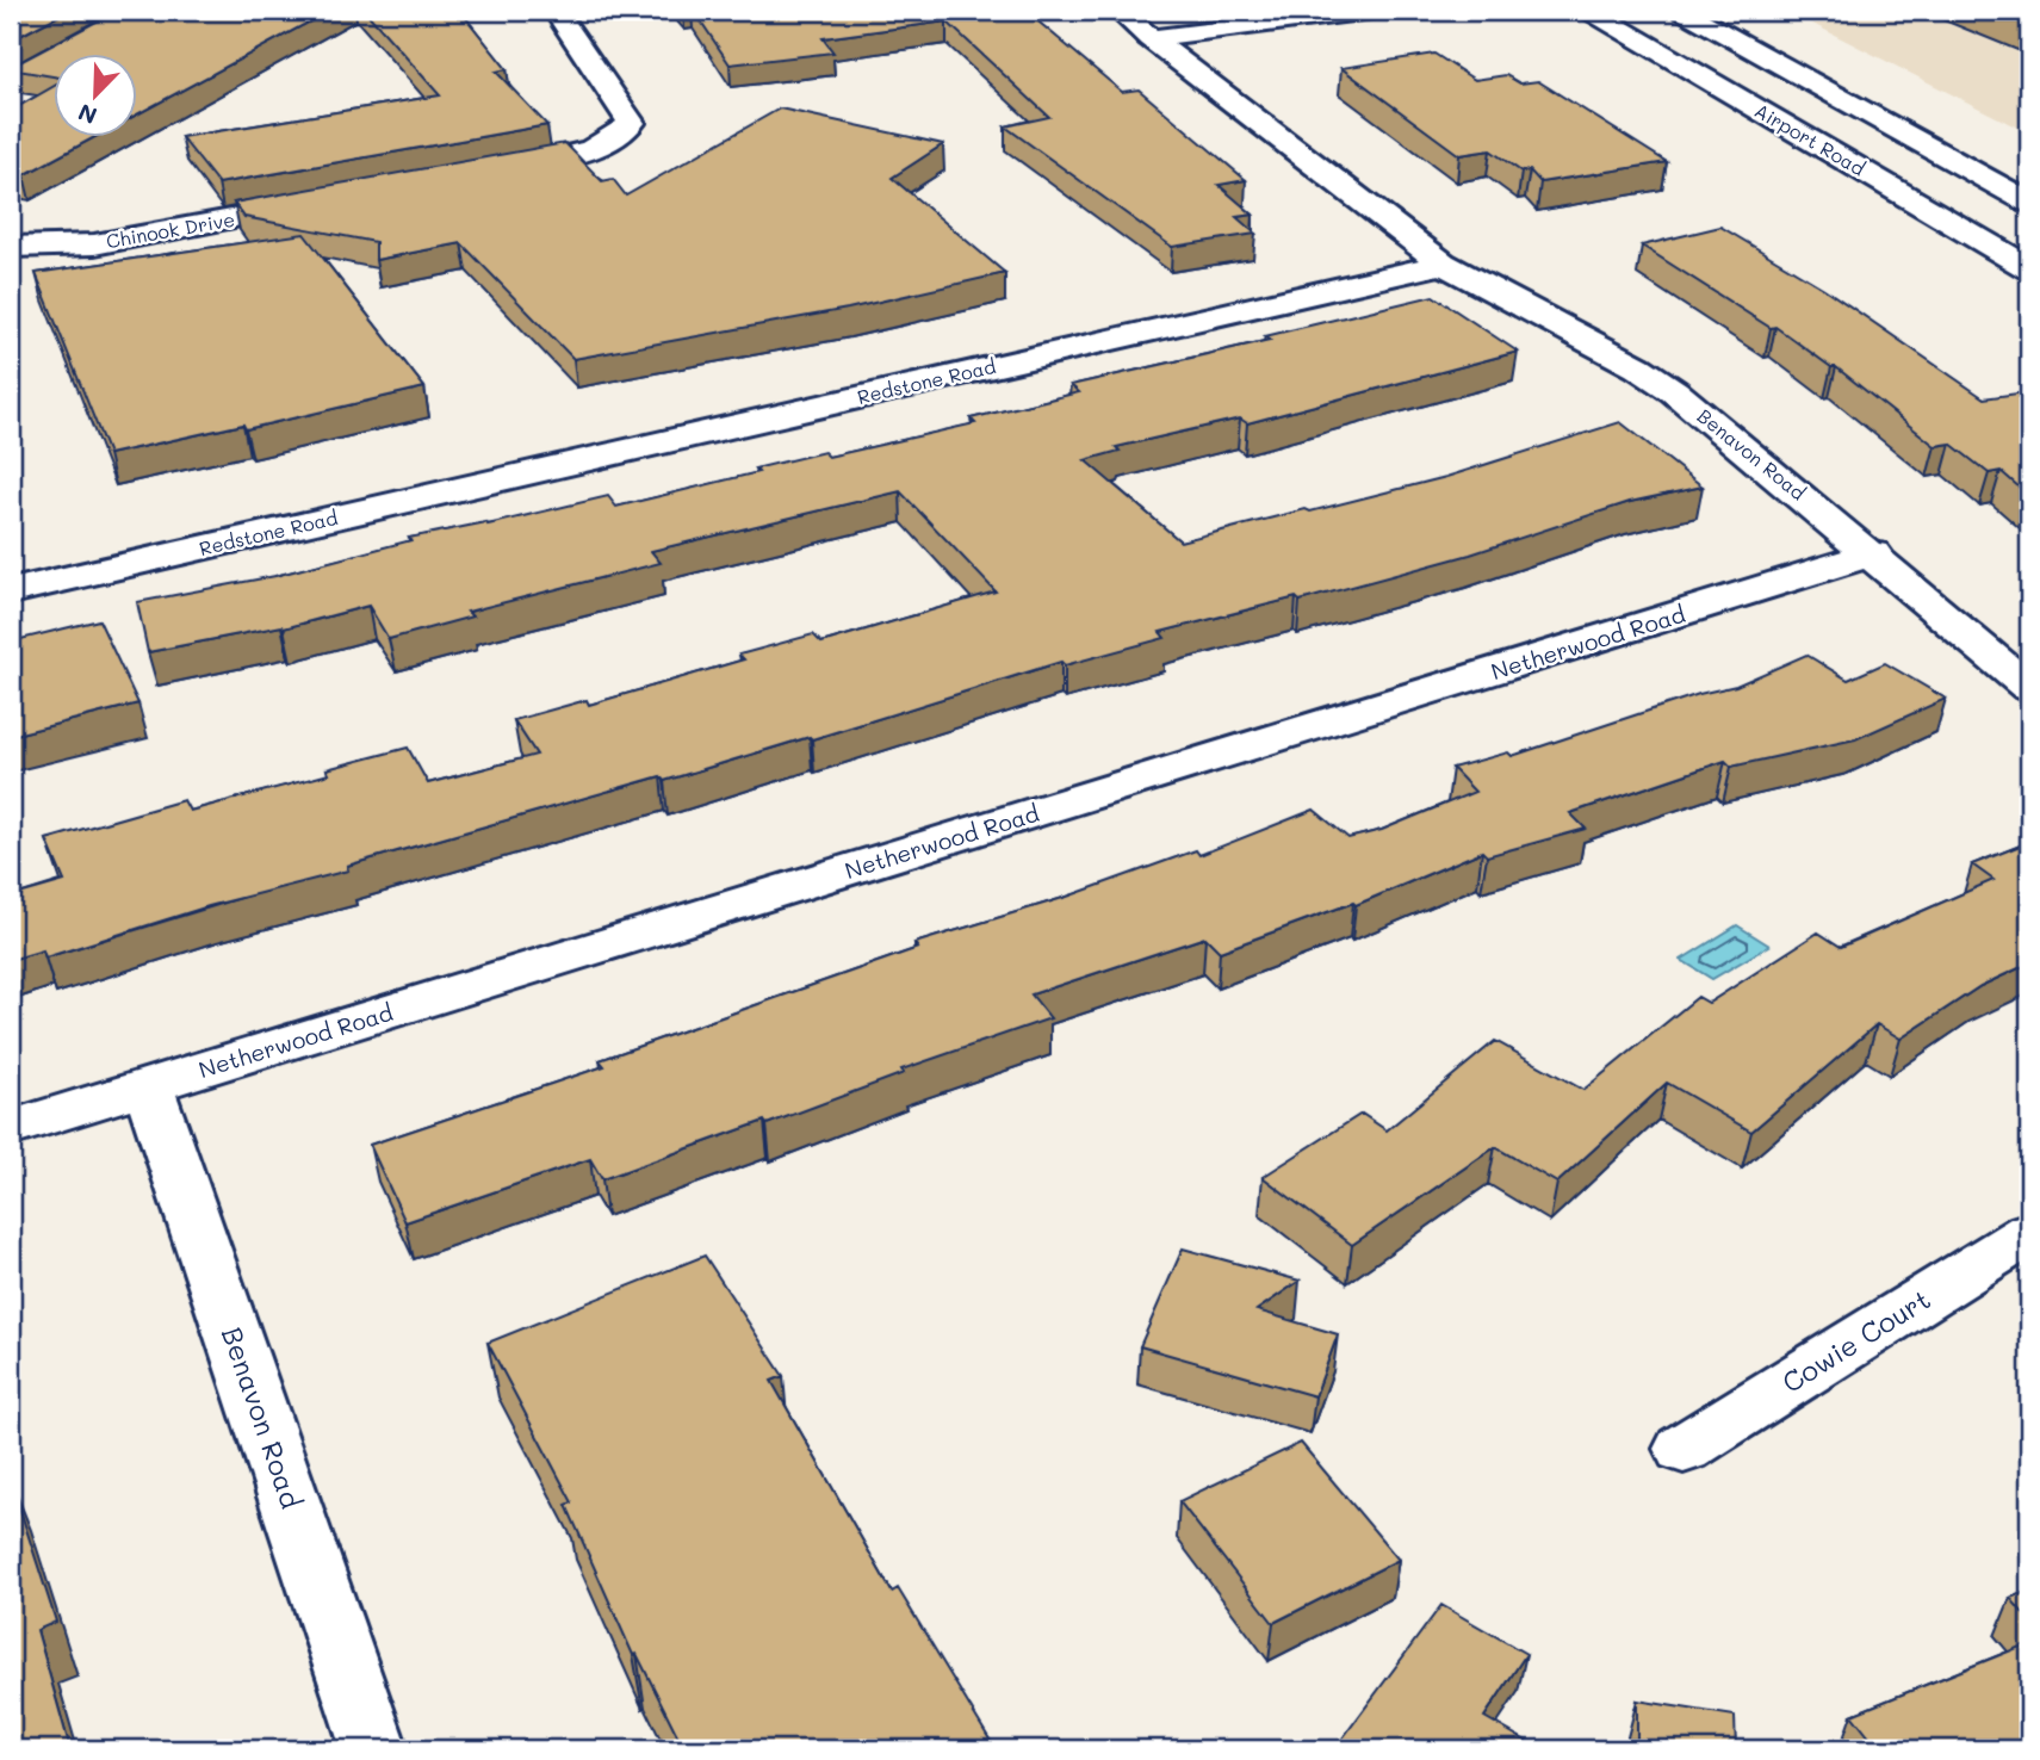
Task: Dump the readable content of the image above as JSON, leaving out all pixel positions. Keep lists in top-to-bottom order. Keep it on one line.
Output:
{"streets":{"street":["Airport Road","Chinook Drive","Redstone Road","Benavon Road","Netherwood Road","Cowie Court"]},"crossings":[["Redstone Road","Benavon Road"],["Benavon Road","Netherwood Road"]],"north":"bottom left"}
